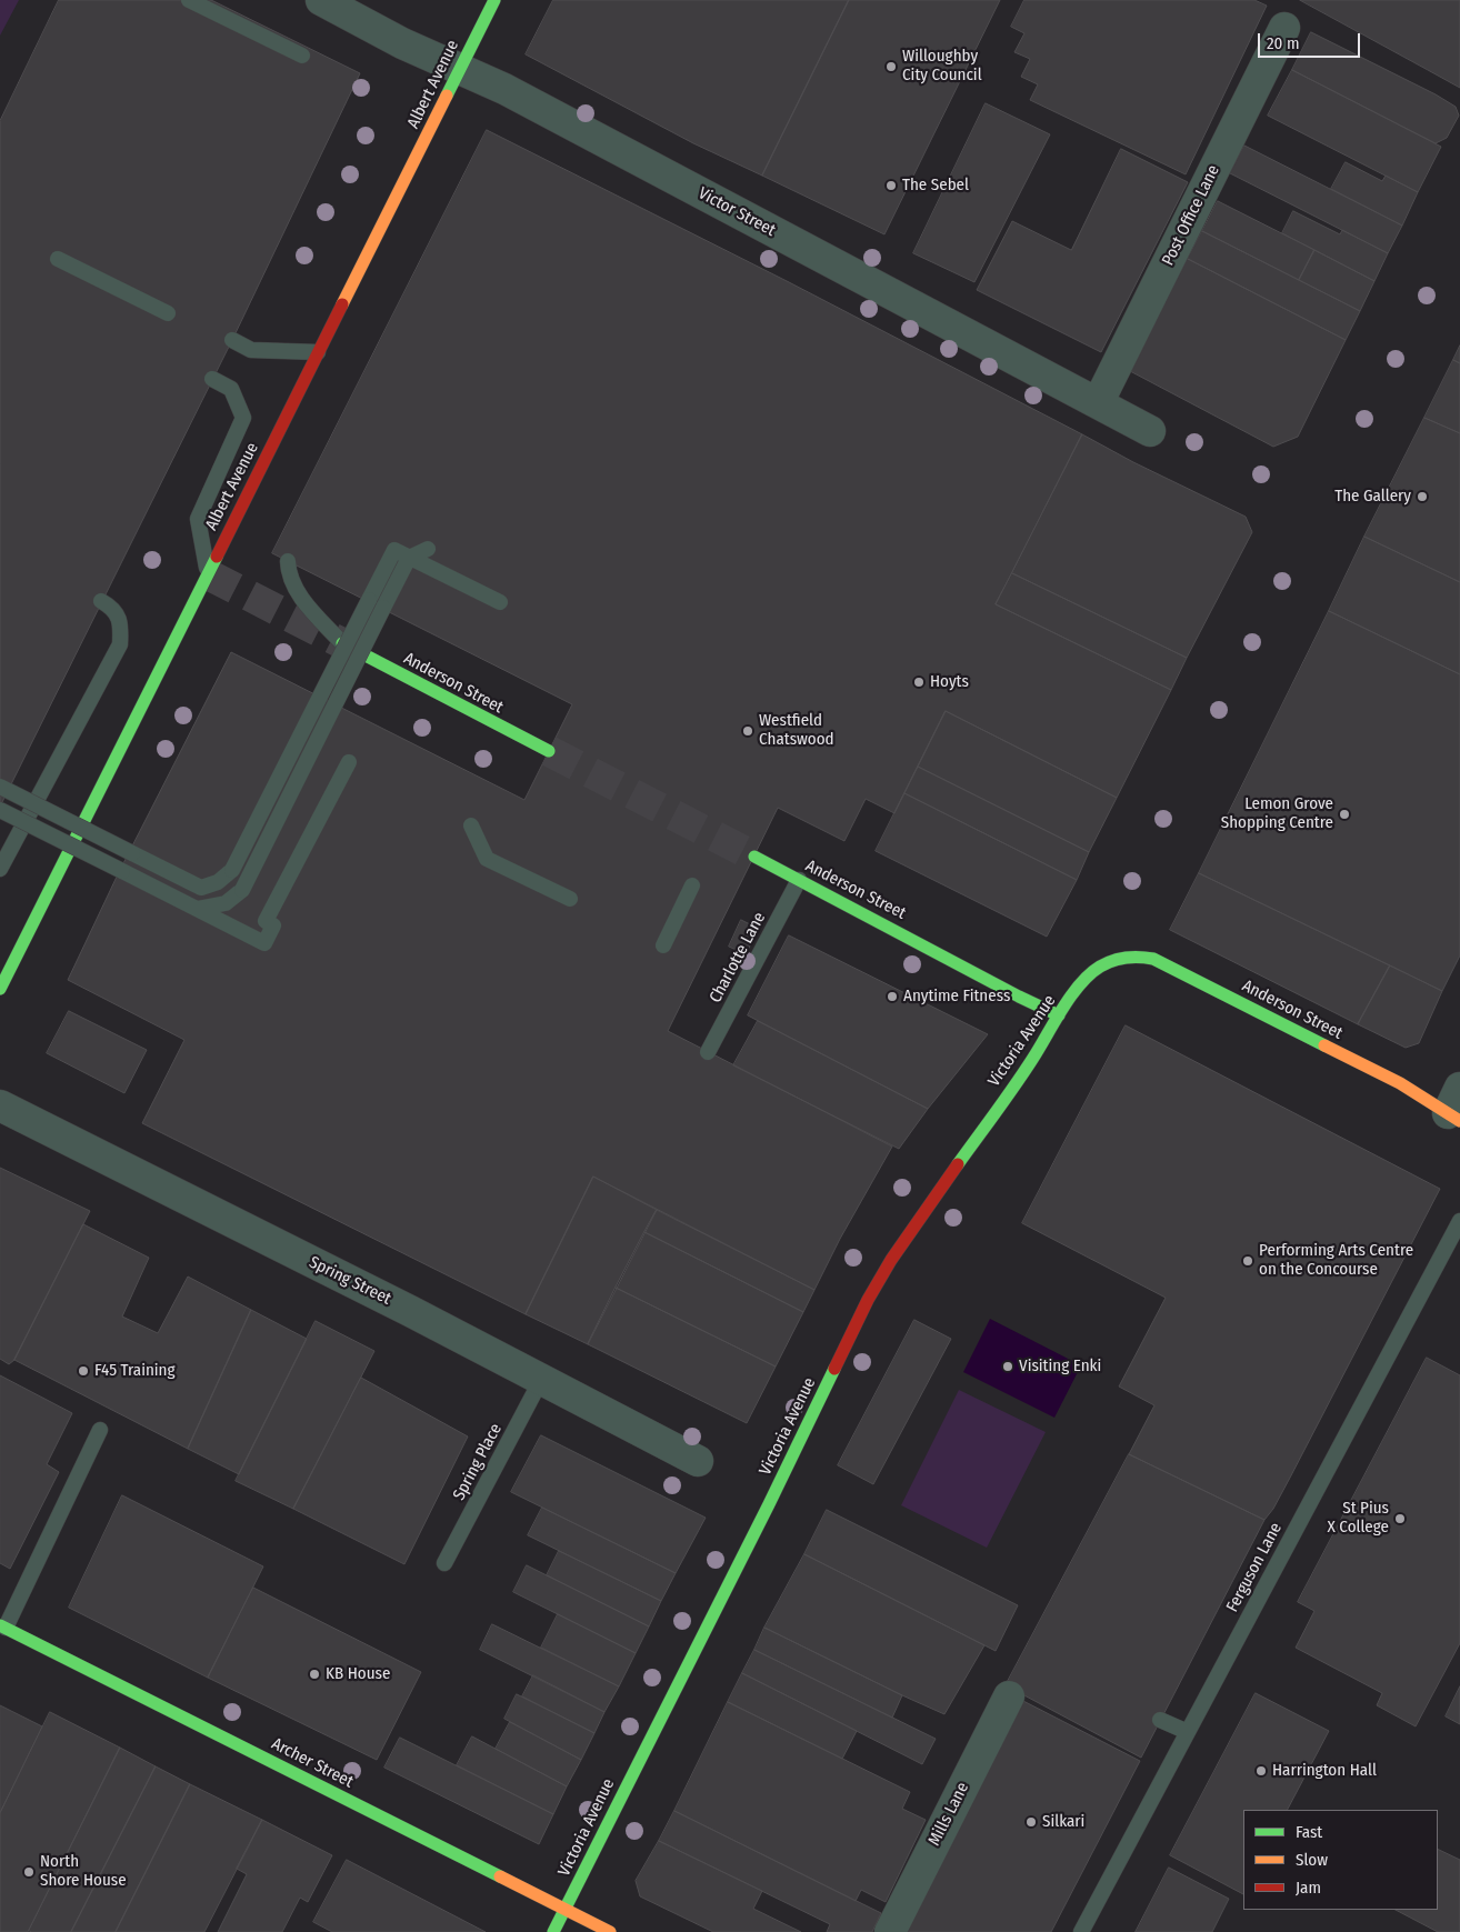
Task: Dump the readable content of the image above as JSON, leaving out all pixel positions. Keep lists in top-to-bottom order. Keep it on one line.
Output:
{"streets":{"street":["Albert Avenue","Victor Street","Post Office Lane","Anderson Street","Victoria Avenue","Spring Street","Archer Street","Mills Lane"],"lane":["Charlotte Lane","Spring Place","Ferguson Lane"]},"crossings":[["Albert Avenue","Victor Street"],["Victor Street","Post Office Lane"],["Anderson Street","Charlotte Lane"],["Anderson Street","Victoria Avenue"],["Victoria Avenue","Archer Street"],["Spring Street","Spring Place"]],"places":["Willoughby City Council","The Sebel","The Gallery","Hoyts","Westfield Chatswood","Lemon Grove Shopping Centre","Anytime Fitness","Performing Arts Centre on the Concourse","Visiting Enki","F45 Training","St Pius X College","KB House","Harrington Hall","Silkari","North Shore House"],"legend":["Fast","Slow","Jam"],"scale_bar":"20 m"}
